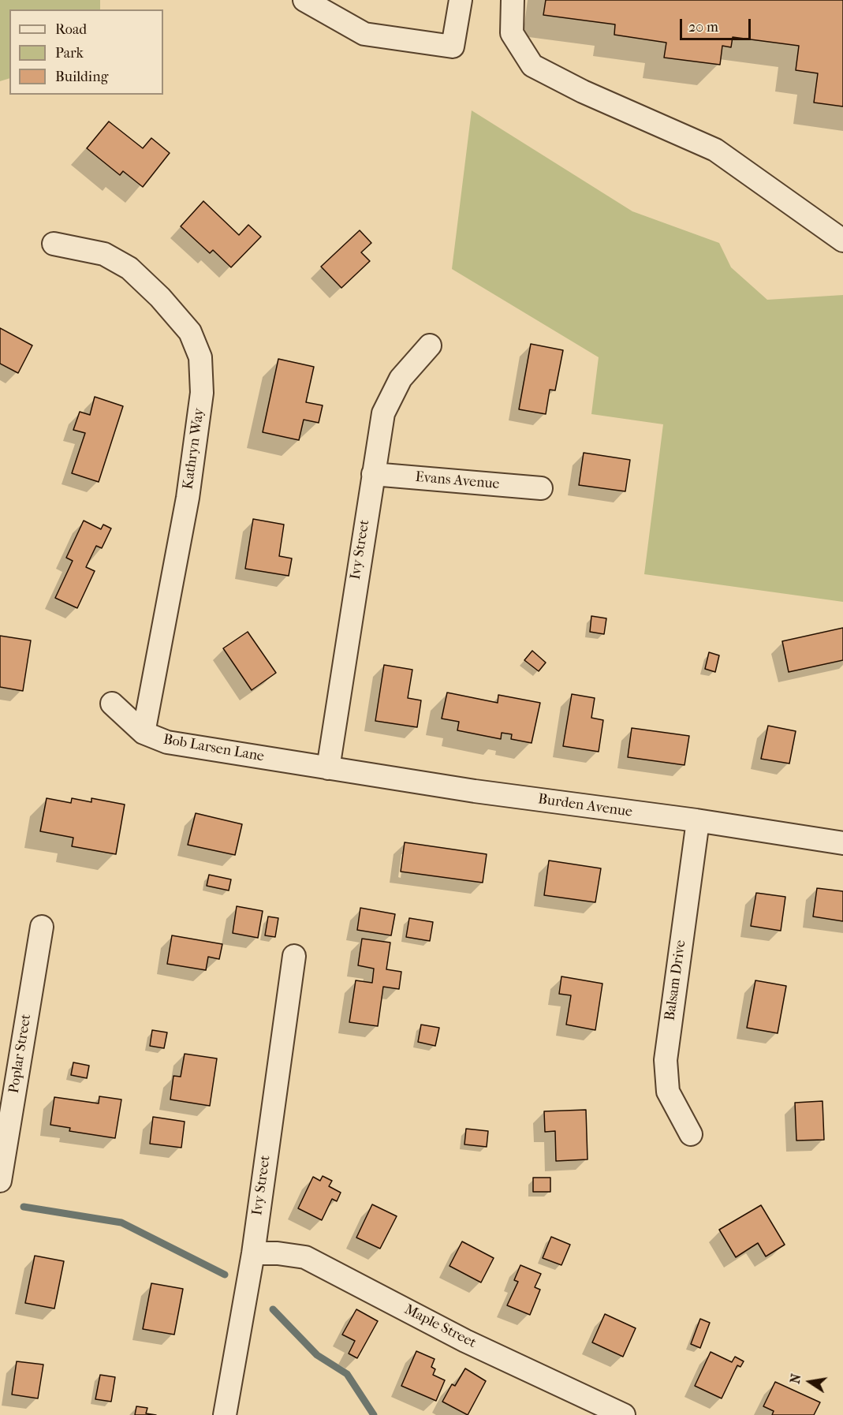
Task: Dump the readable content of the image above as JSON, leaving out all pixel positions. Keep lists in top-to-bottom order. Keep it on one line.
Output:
{"streets":{"street":["Kathryn Way","Evans Avenue","Ivy Street","Bob Larsen Lane","Burden Avenue","Balsam Drive","Poplar Street","Maple Street"]},"crossings":[["Kathryn Way","Bob Larsen Lane"],["Evans Avenue","Ivy Street"],["Ivy Street","Bob Larsen Lane"],["Ivy Street","Burden Avenue"],["Ivy Street","Maple Street"],["Bob Larsen Lane","Burden Avenue"],["Burden Avenue","Balsam Drive"]],"legend":["Road","Park","Building"],"scale_bar":"20 m","north":"left"}
